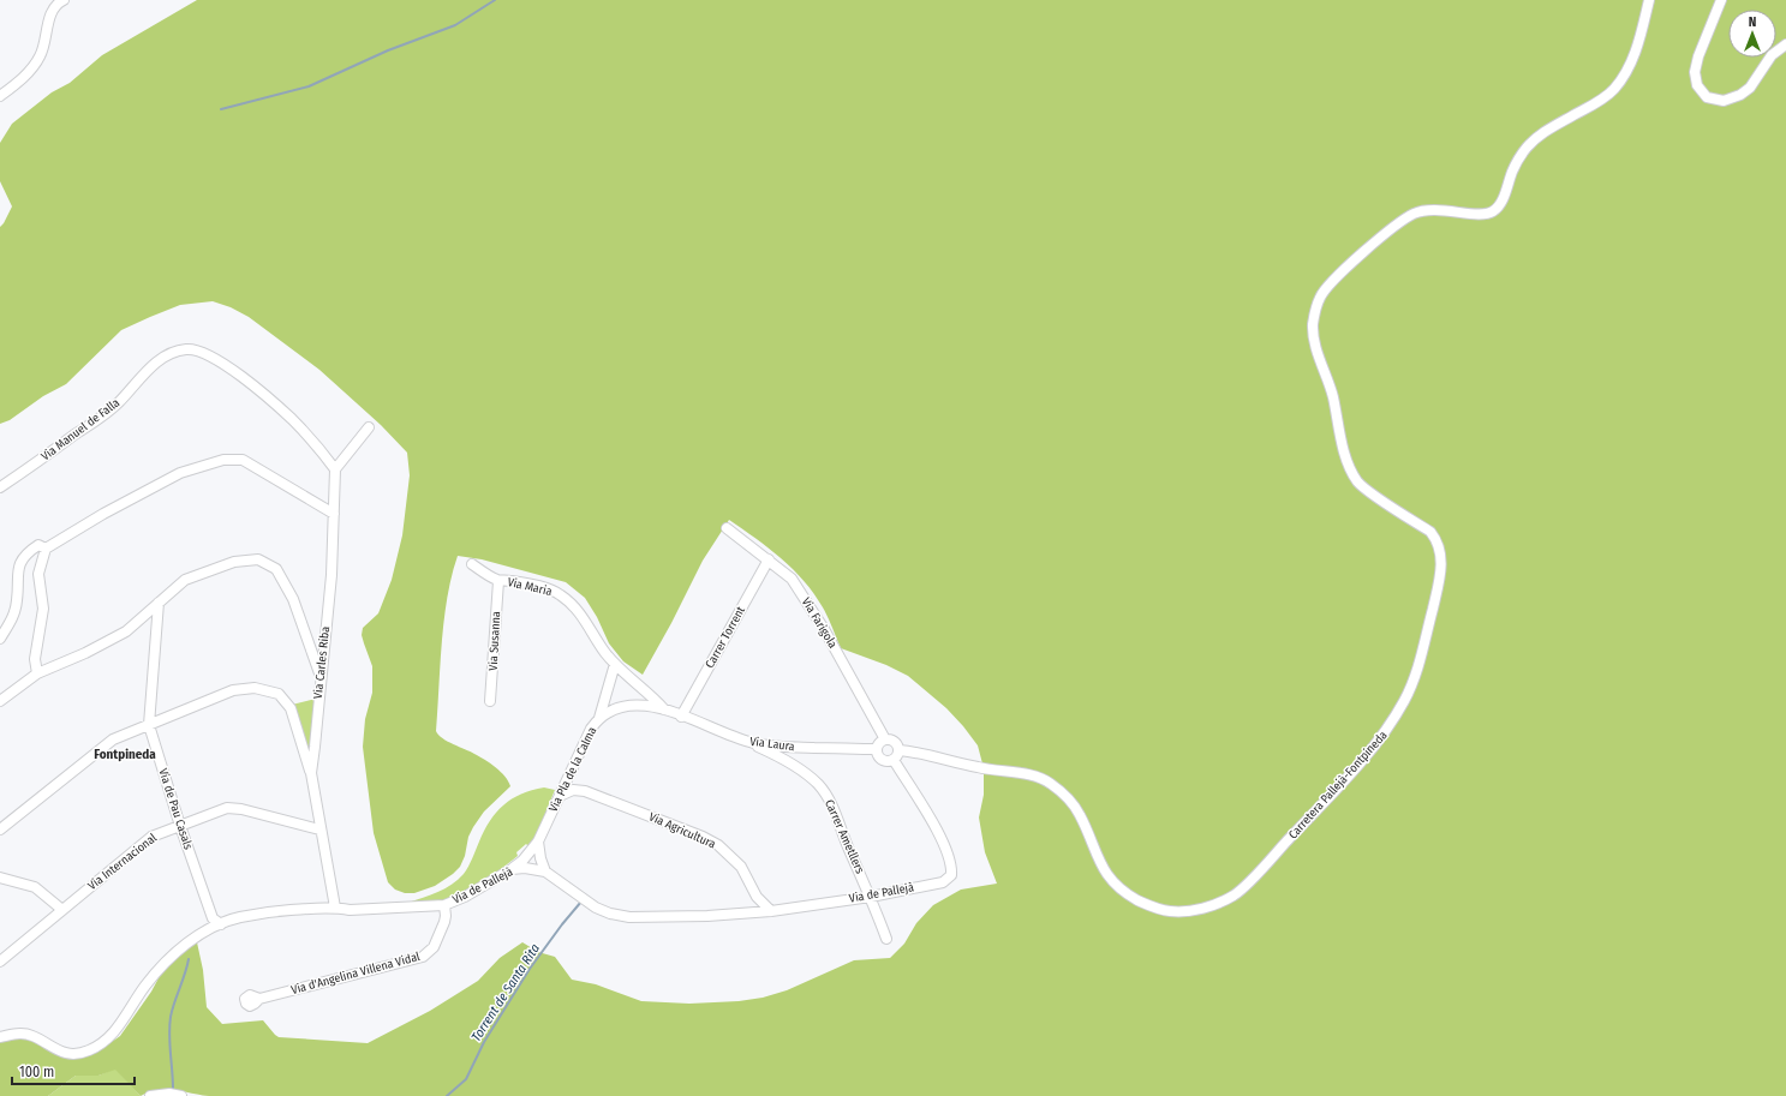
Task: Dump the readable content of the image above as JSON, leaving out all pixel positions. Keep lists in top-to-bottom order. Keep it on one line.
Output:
{"streets":{"street":["Via Manuel de Falla","Via Maria","Via Farigola","Carrer Torrent","Via Susanna","Via Carles Riba","Via Laura","Via Pla de la Calma","Carretera Pallejà-Fontpineda","Via de Pau Casals","Via Agricultura","Carrer Ametllers","Via Internacional","Via de Pallejà","Via d'Angelina Villena Vidal"]},"crossings":[["Via Manuel de Falla","Via Carles Riba"],["Via Maria","Via Susanna"],["Via Maria","Via Laura"],["Via Farigola","Carrer Torrent"],["Via Farigola","Via Laura"],["Via Farigola","Carretera Pallejà-Fontpineda"],["Via Farigola","Via de Pallejà"],["Carrer Torrent","Via Laura"],["Via Carles Riba","Via Internacional"],["Via Carles Riba","Via de Pallejà"],["Via Laura","Via Pla de la Calma"],["Via Laura","Carretera Pallejà-Fontpineda"],["Via Laura","Carrer Ametllers"],["Via Laura","Via de Pallejà"],["Via Pla de la Calma","Via de Pallejà"],["Carretera Pallejà-Fontpineda","Via de Pallejà"],["Via de Pau Casals","Via Internacional"],["Via de Pau Casals","Via de Pallejà"],["Via Agricultura","Via de Pallejà"],["Carrer Ametllers","Via de Pallejà"],["Via de Pallejà","Via d'Angelina Villena Vidal"]],"districts":["Fontpineda"],"water":["Torrent de Santa Rita"],"scale_bar":"100 m","north":"top"}
